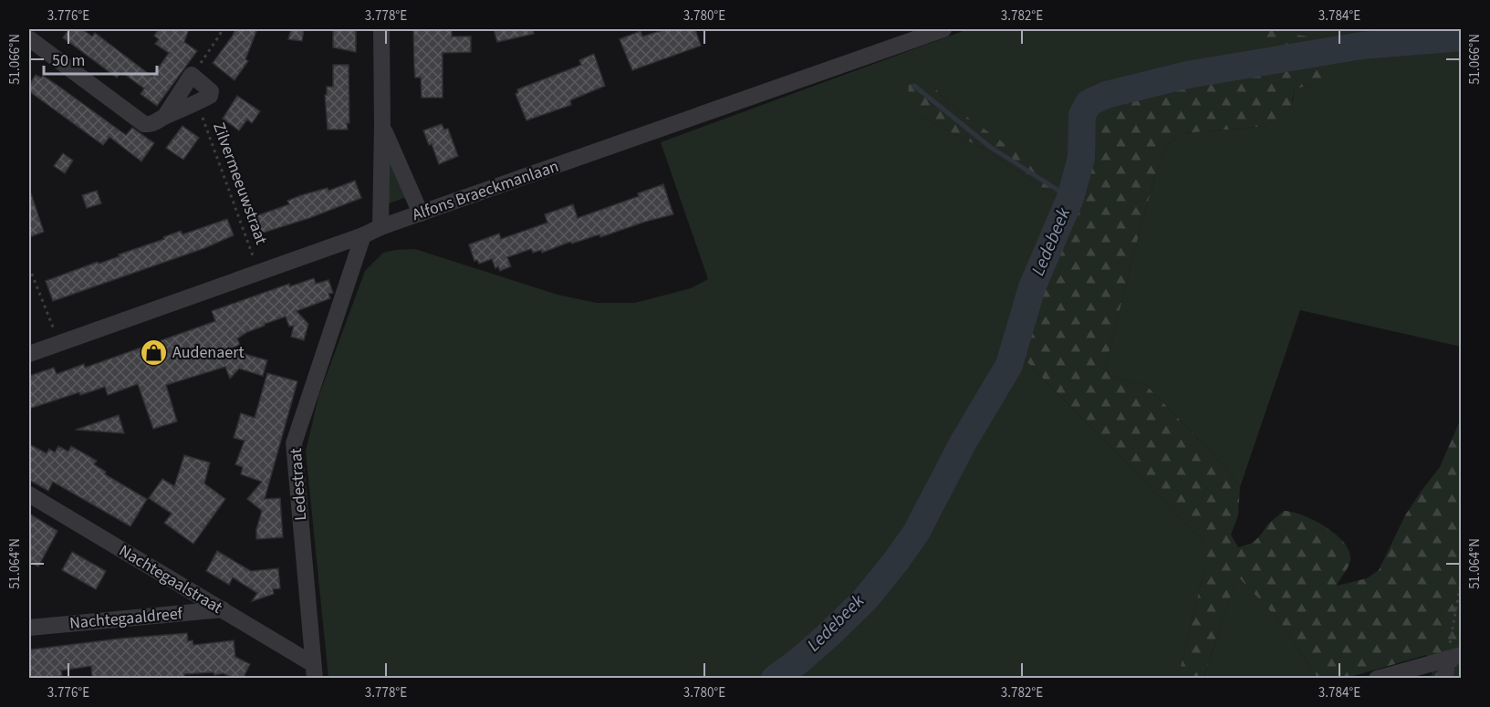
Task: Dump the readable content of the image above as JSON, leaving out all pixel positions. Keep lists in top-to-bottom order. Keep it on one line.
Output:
{"streets":{"street":["Alfons Braeckmanlaan","Ledestraat","Nachtegaalstraat","Nachtegaaldreef"],"path":["Zilvermeeuwstraat"]},"crossings":[["Zilvermeeuwstraat","Alfons Braeckmanlaan"],["Alfons Braeckmanlaan","Ledestraat"],["Ledestraat","Nachtegaalstraat"],["Nachtegaalstraat","Nachtegaaldreef"]],"water":["Ledebeek"],"places":{"shop":["Audenaert"]},"scale_bar":"50 m","coordinates":["3.776°E","3.778°E","3.780°E","3.782°E","3.784°E","51.066°N","51.064°N"]}
